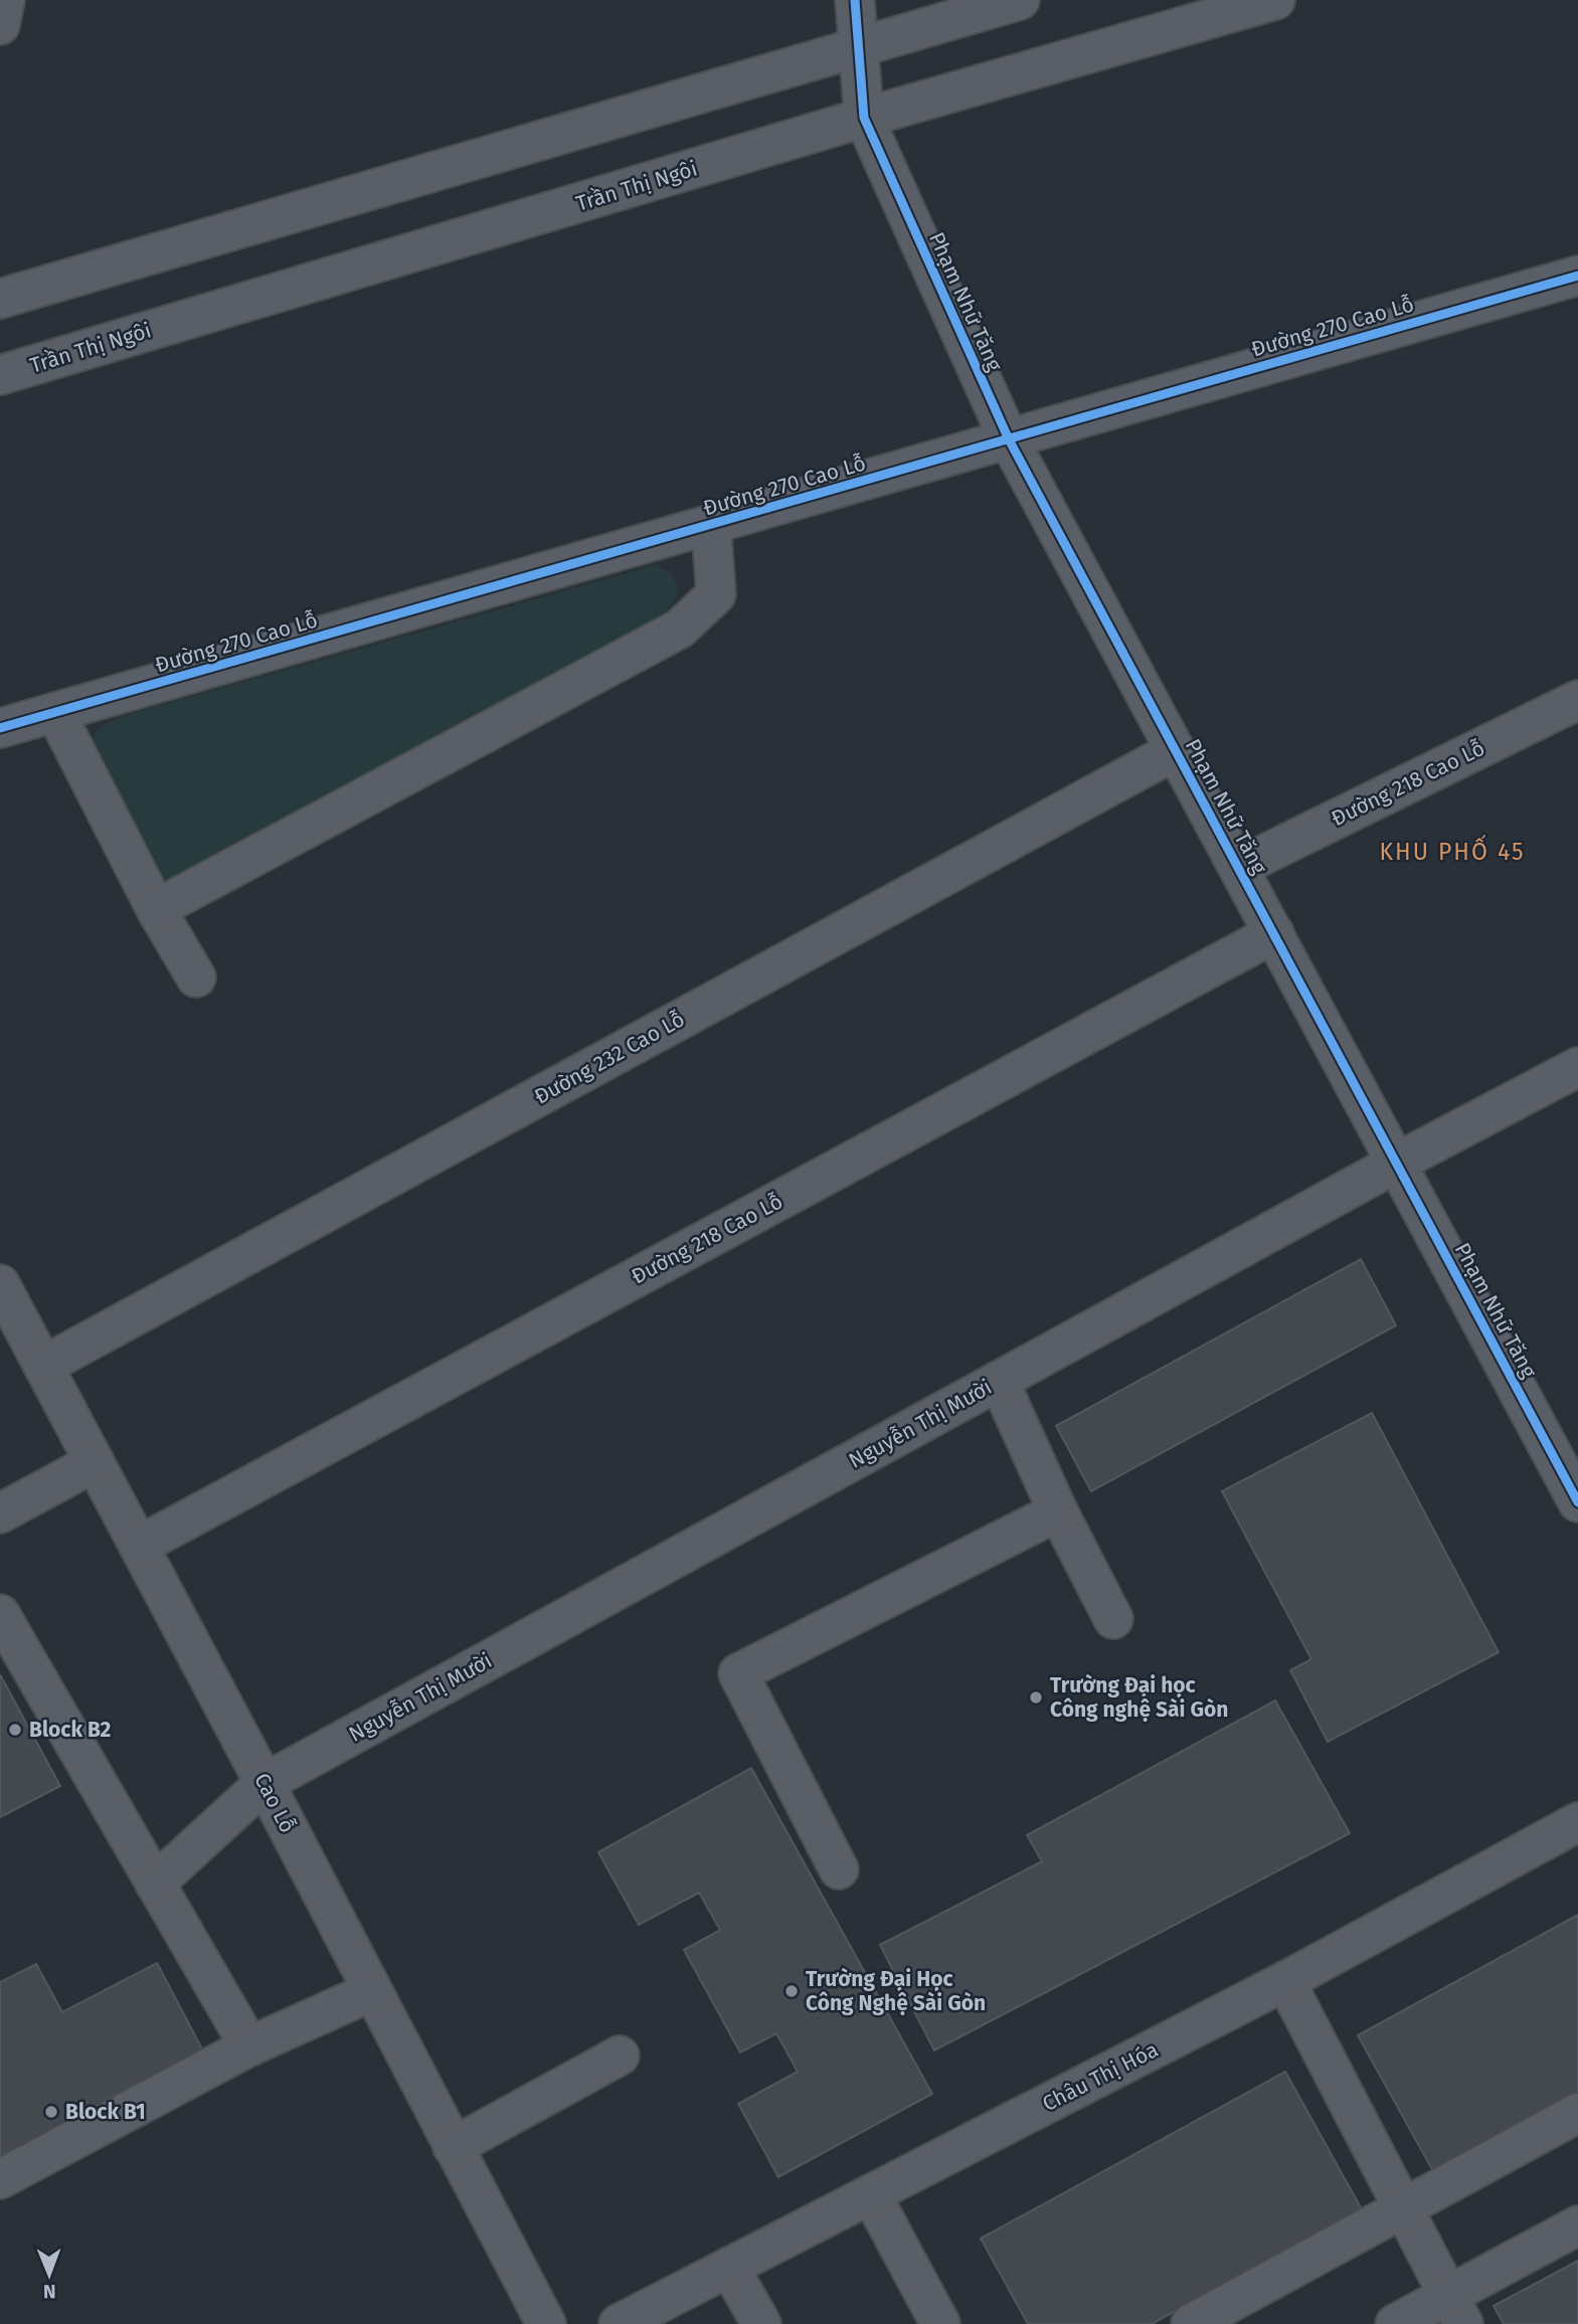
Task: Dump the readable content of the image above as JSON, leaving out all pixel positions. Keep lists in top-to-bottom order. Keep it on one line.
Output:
{"streets":{"street":["Trần Thị Ngôi","Phạm Nhữ Tăng","Đường 270 Cao Lỗ","Đường 218 Cao Lỗ","Đường 232 Cao Lỗ","Nguyễn Thị Mười","Cao Lỗ","Châu Thị Hóa"]},"crossings":[["Trần Thị Ngôi","Phạm Nhữ Tăng"],["Phạm Nhữ Tăng","Đường 270 Cao Lỗ"],["Phạm Nhữ Tăng","Đường 218 Cao Lỗ"],["Phạm Nhữ Tăng","Đường 232 Cao Lỗ"],["Phạm Nhữ Tăng","Nguyễn Thị Mười"],["Đường 218 Cao Lỗ","Cao Lỗ"],["Đường 232 Cao Lỗ","Cao Lỗ"],["Nguyễn Thị Mười","Cao Lỗ"]],"districts":["KHU PHỐ 45"],"places":["Trường Đại học Công nghệ Sài Gòn","Block B2","Trường Đại Học Công Nghệ Sài Gòn","Block B1"],"north":"bottom"}
